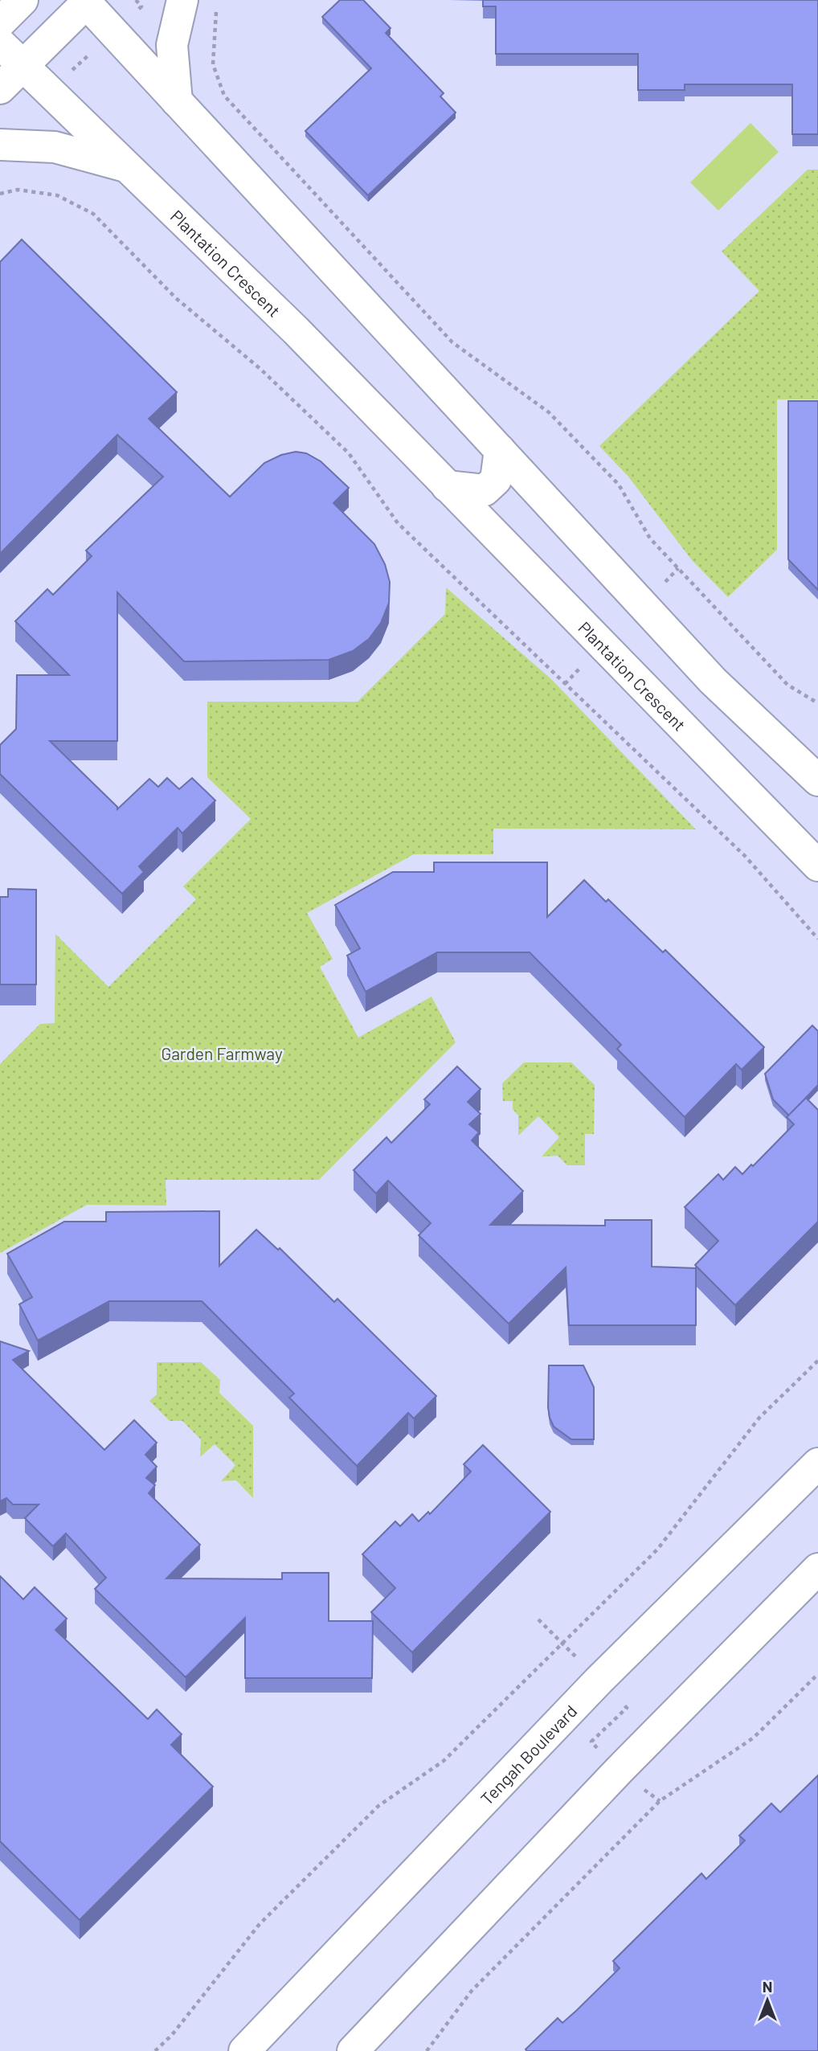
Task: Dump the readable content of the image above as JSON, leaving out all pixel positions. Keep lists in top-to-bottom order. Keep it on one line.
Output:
{"streets":{"street":["Plantation Crescent","Tengah Boulevard"]},"parks":["Garden Farmway"],"north":"top"}
